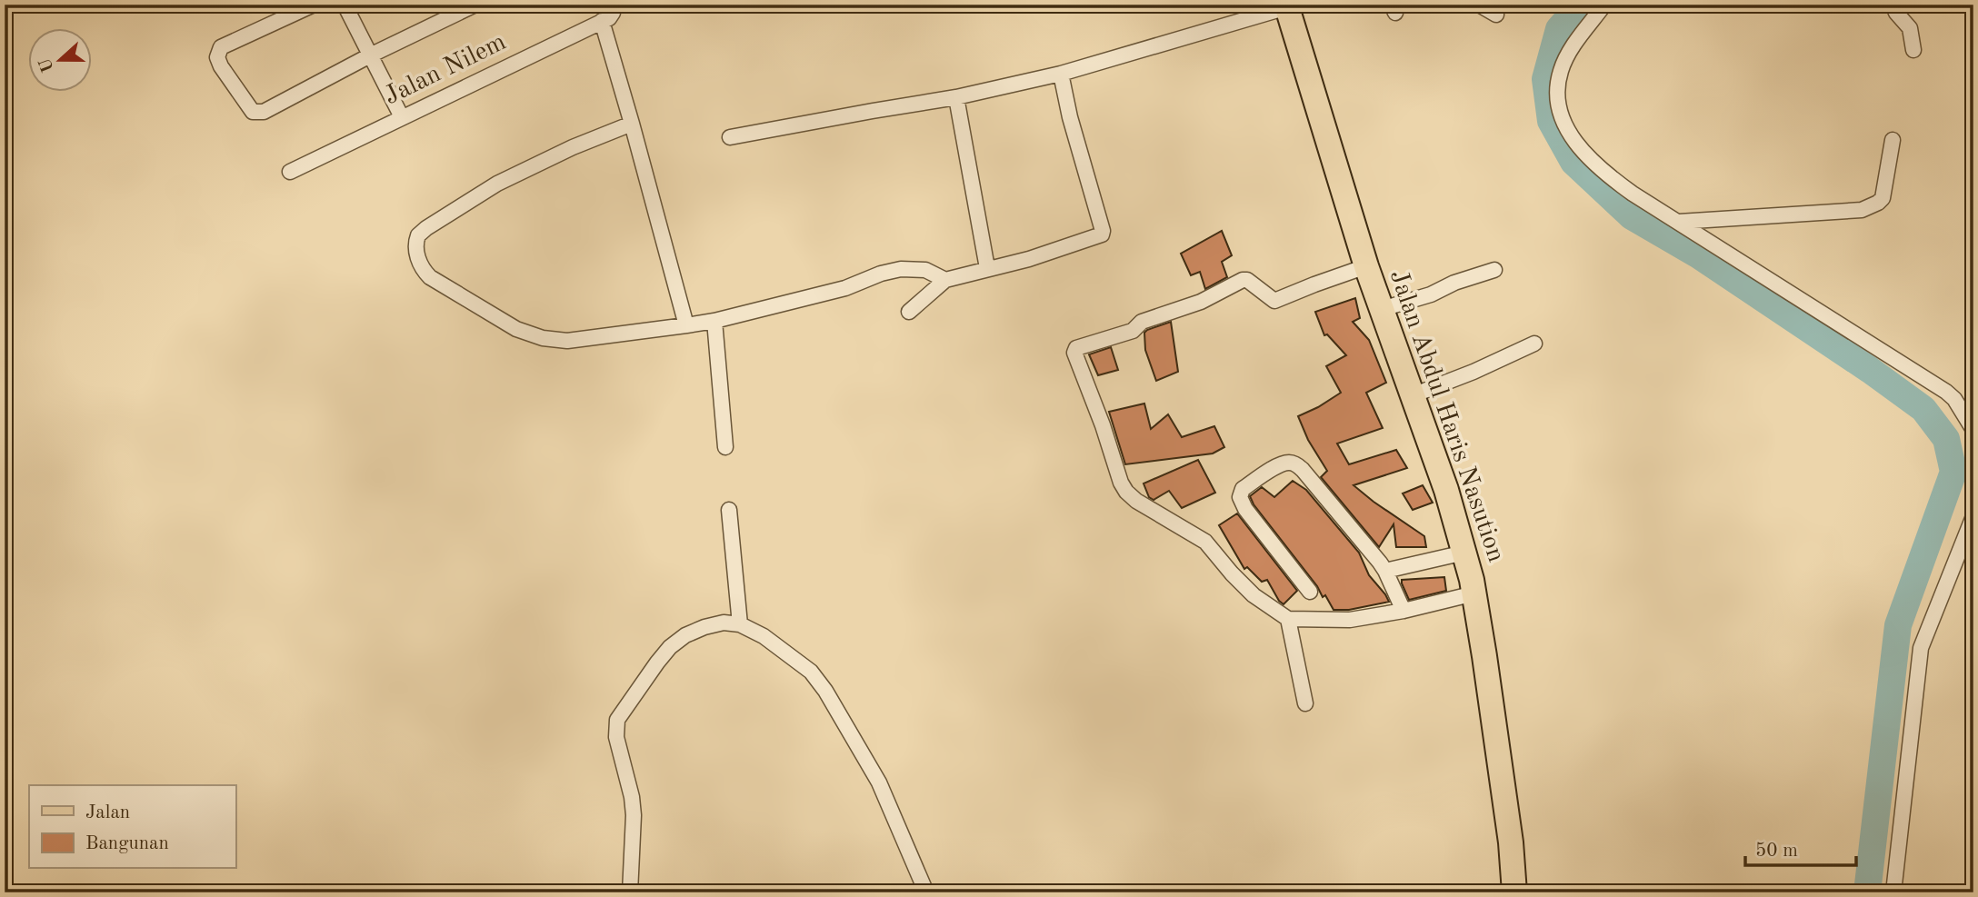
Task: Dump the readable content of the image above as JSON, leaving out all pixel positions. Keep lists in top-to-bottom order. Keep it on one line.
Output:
{"streets":{"main road":["Jalan Abdul Haris Nasution"],"street":["Jalan Nilem"]},"legend":["Jalan","Bangunan"],"scale_bar":"50 m","north":"left"}
